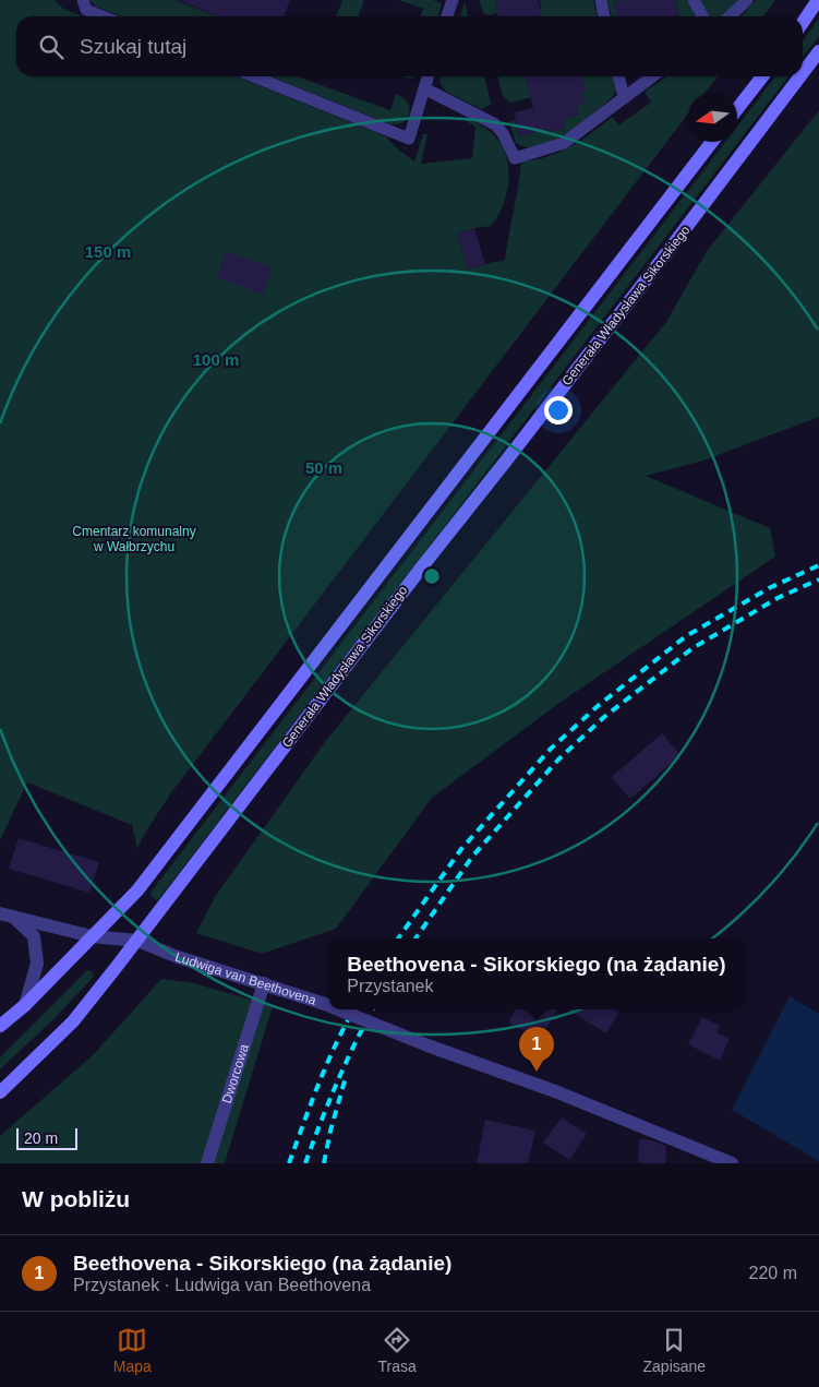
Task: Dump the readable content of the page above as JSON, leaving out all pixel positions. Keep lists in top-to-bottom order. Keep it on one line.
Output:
{"streets":{"main road":["Generała Władysława Sikorskiego"],"street":["Ludwiga van Beethovena","Dworcowa"]},"crossings":[["Generała Władysława Sikorskiego","Ludwiga van Beethovena"],["Ludwiga van Beethovena","Dworcowa"]],"parks":["Cmentarz komunalny w Wałbrzychu"],"scale_bar":"20 m","north":"left","page":{"search":"Szukaj tutaj","popup":["Beethovena - Sikorskiego (na żądanie)","Przystanek"],"pins":"1","scale":"20 m","heading":"W pobliżu","list":[{"mark":"1","name":"Beethovena - Sikorskiego (na żądanie)","note":"Przystanek · Ludwiga van Beethovena","value":"220 m"}],"nav":["Mapa","Trasa","Zapisane"]},"rings":["150 m","100 m","50 m"]}
